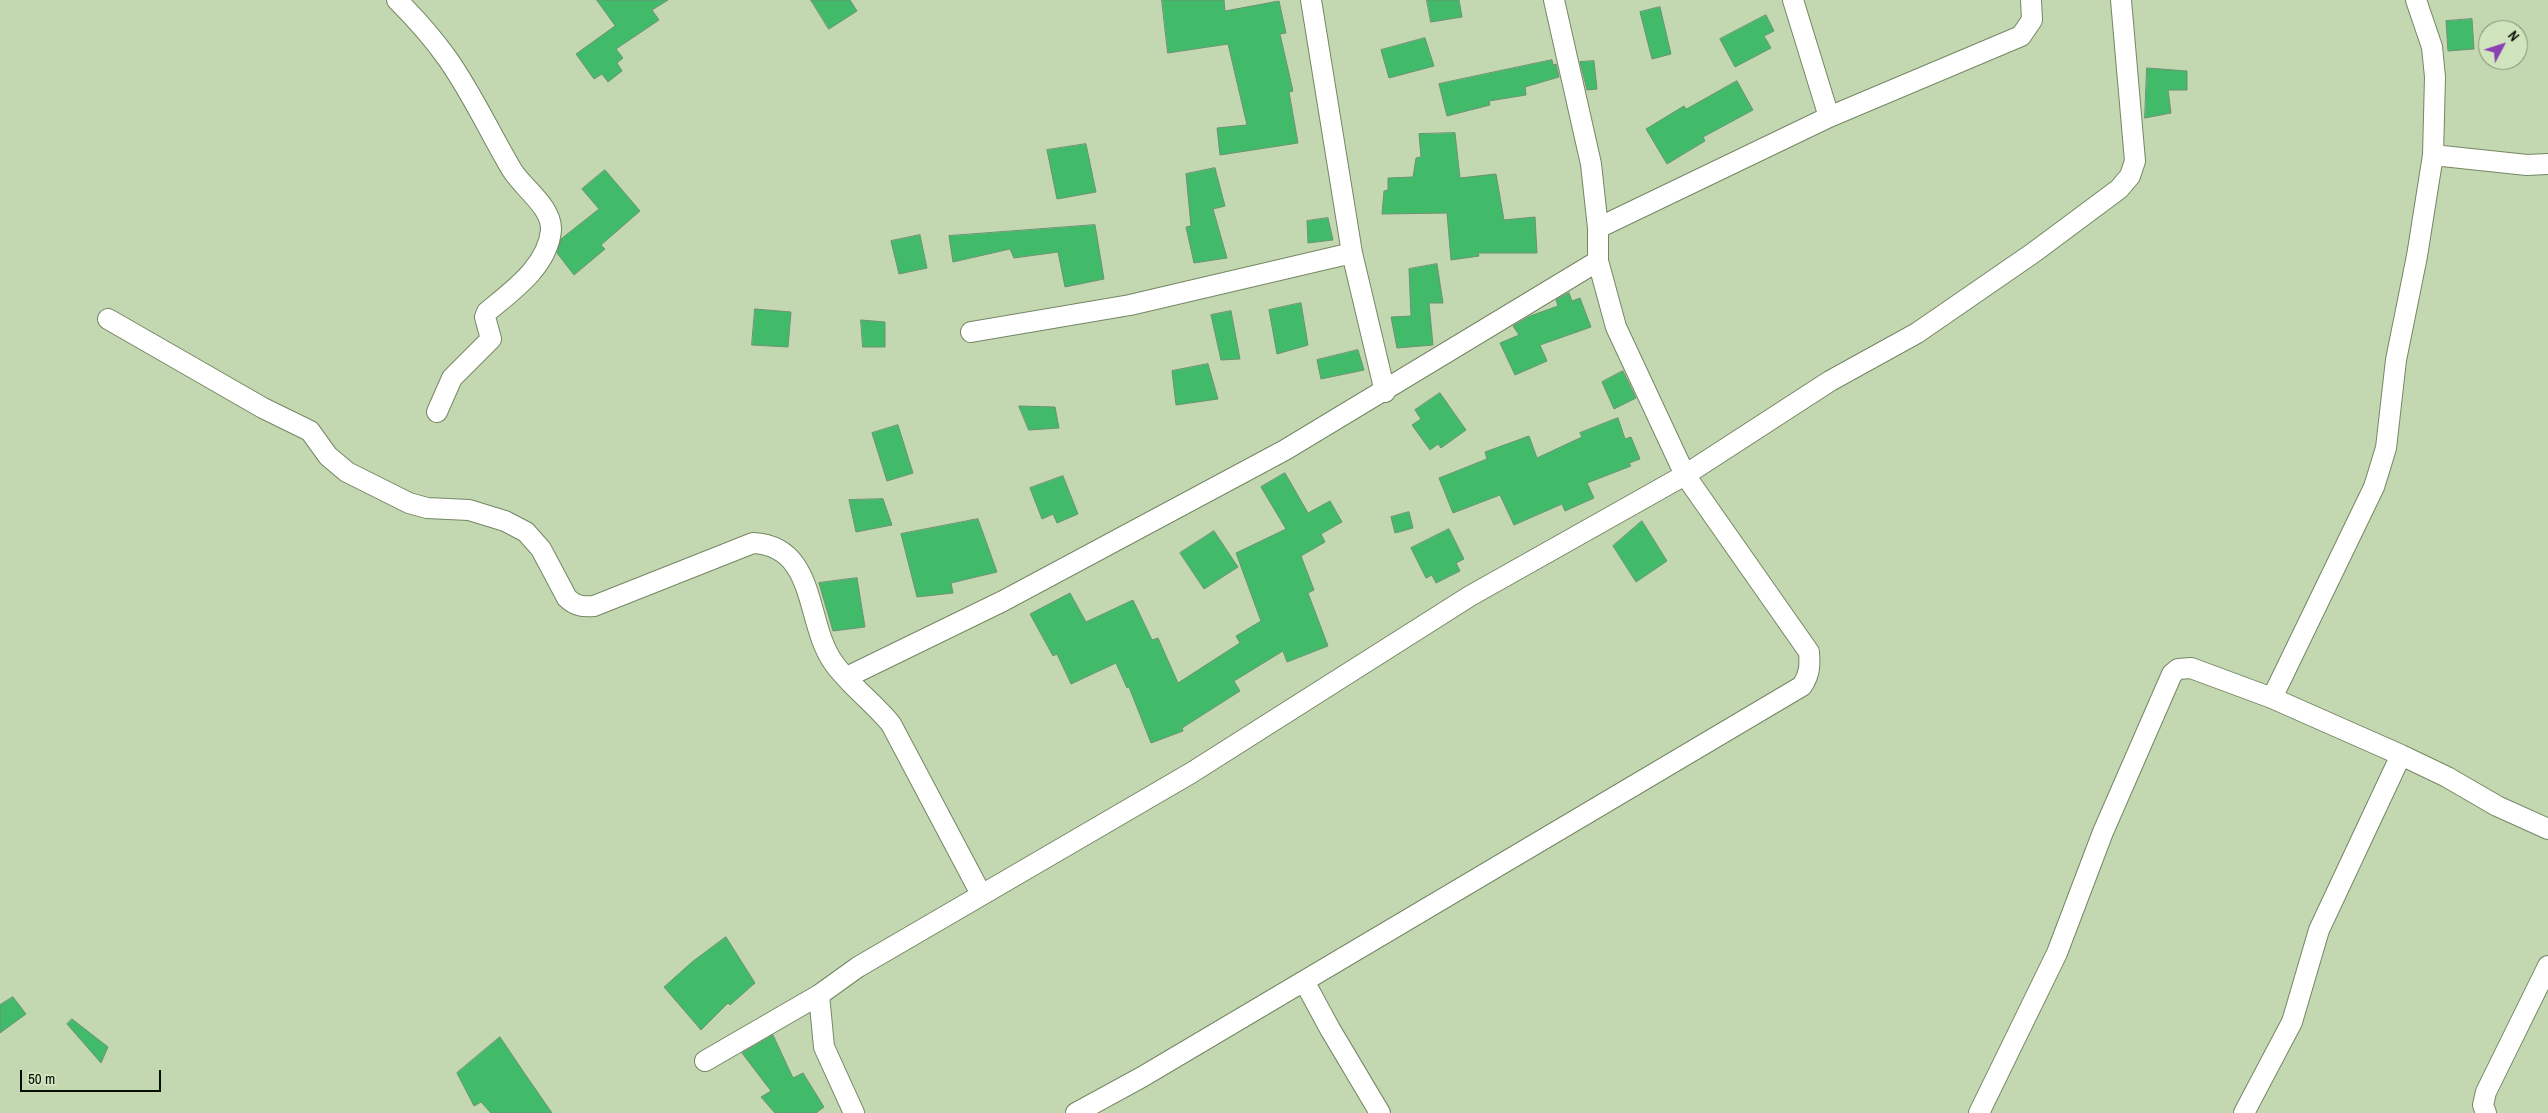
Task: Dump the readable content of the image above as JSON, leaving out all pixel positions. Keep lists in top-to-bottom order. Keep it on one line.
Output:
{"scale_bar":"50 m","north":"top right"}
